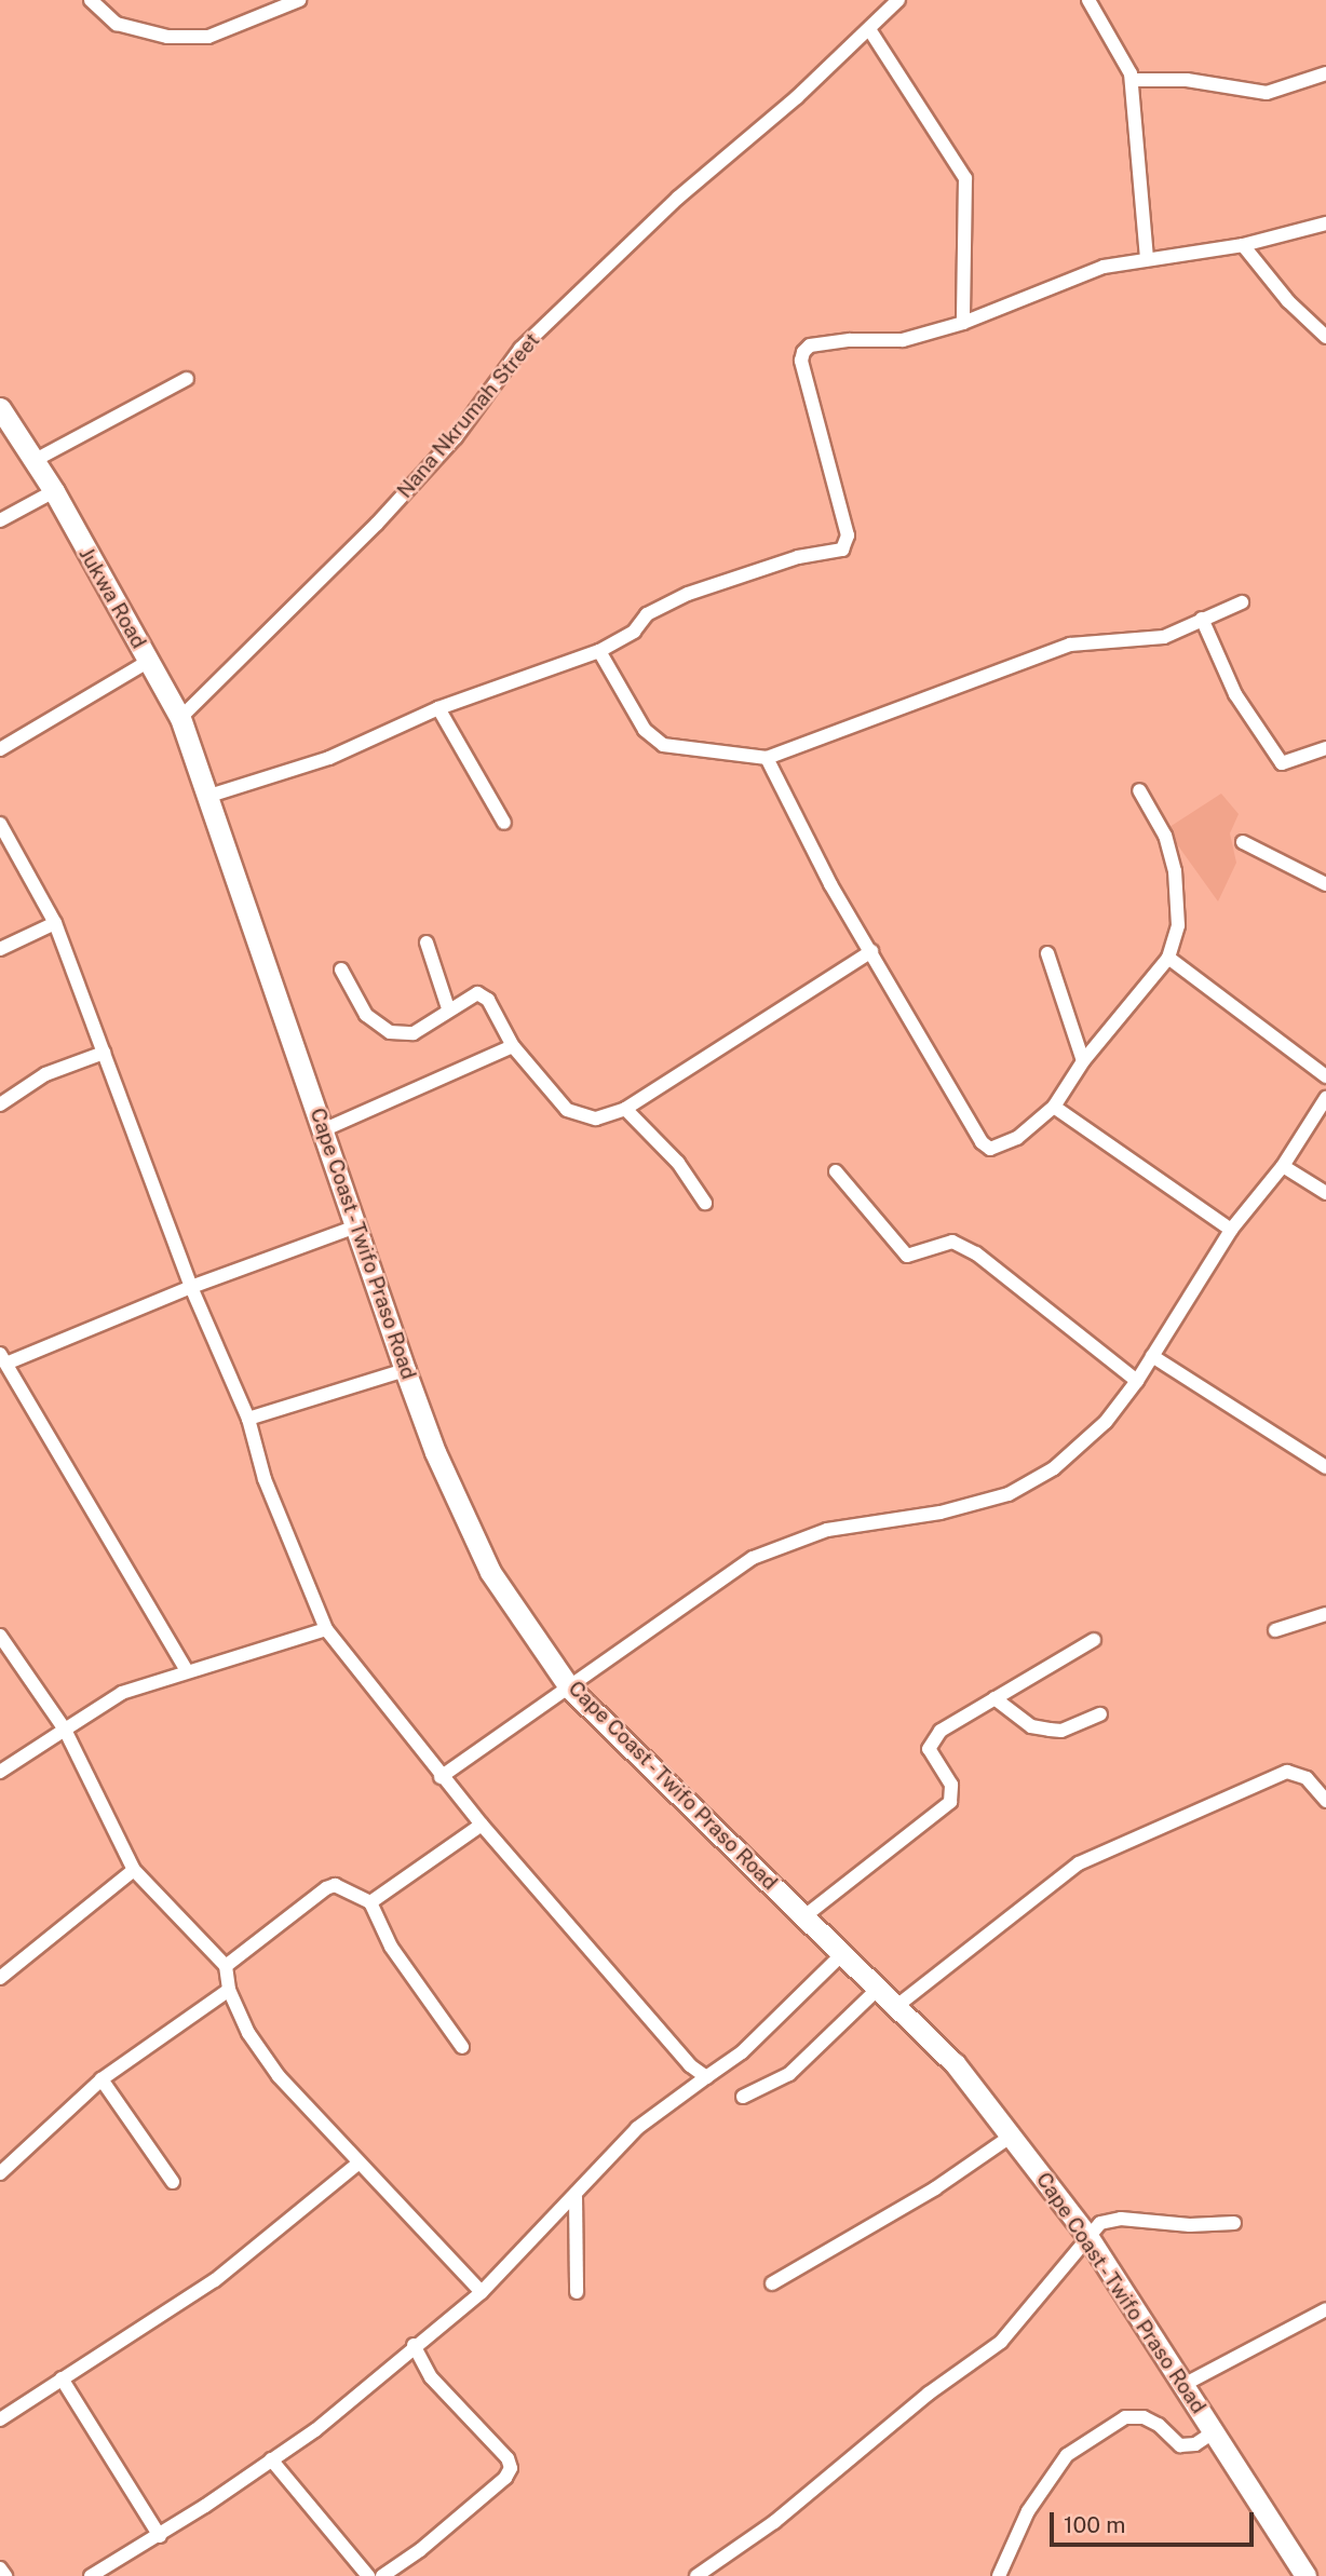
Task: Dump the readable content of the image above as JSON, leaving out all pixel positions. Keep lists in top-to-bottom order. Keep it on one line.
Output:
{"streets":{"main road":["Jukwa Road","Cape Coast - Twifo Praso Road"],"street":["Nana Nkrumah Street"]},"crossings":[["Nana Nkrumah Street","Jukwa Road"],["Jukwa Road","Cape Coast - Twifo Praso Road"]],"scale_bar":"100 m"}
